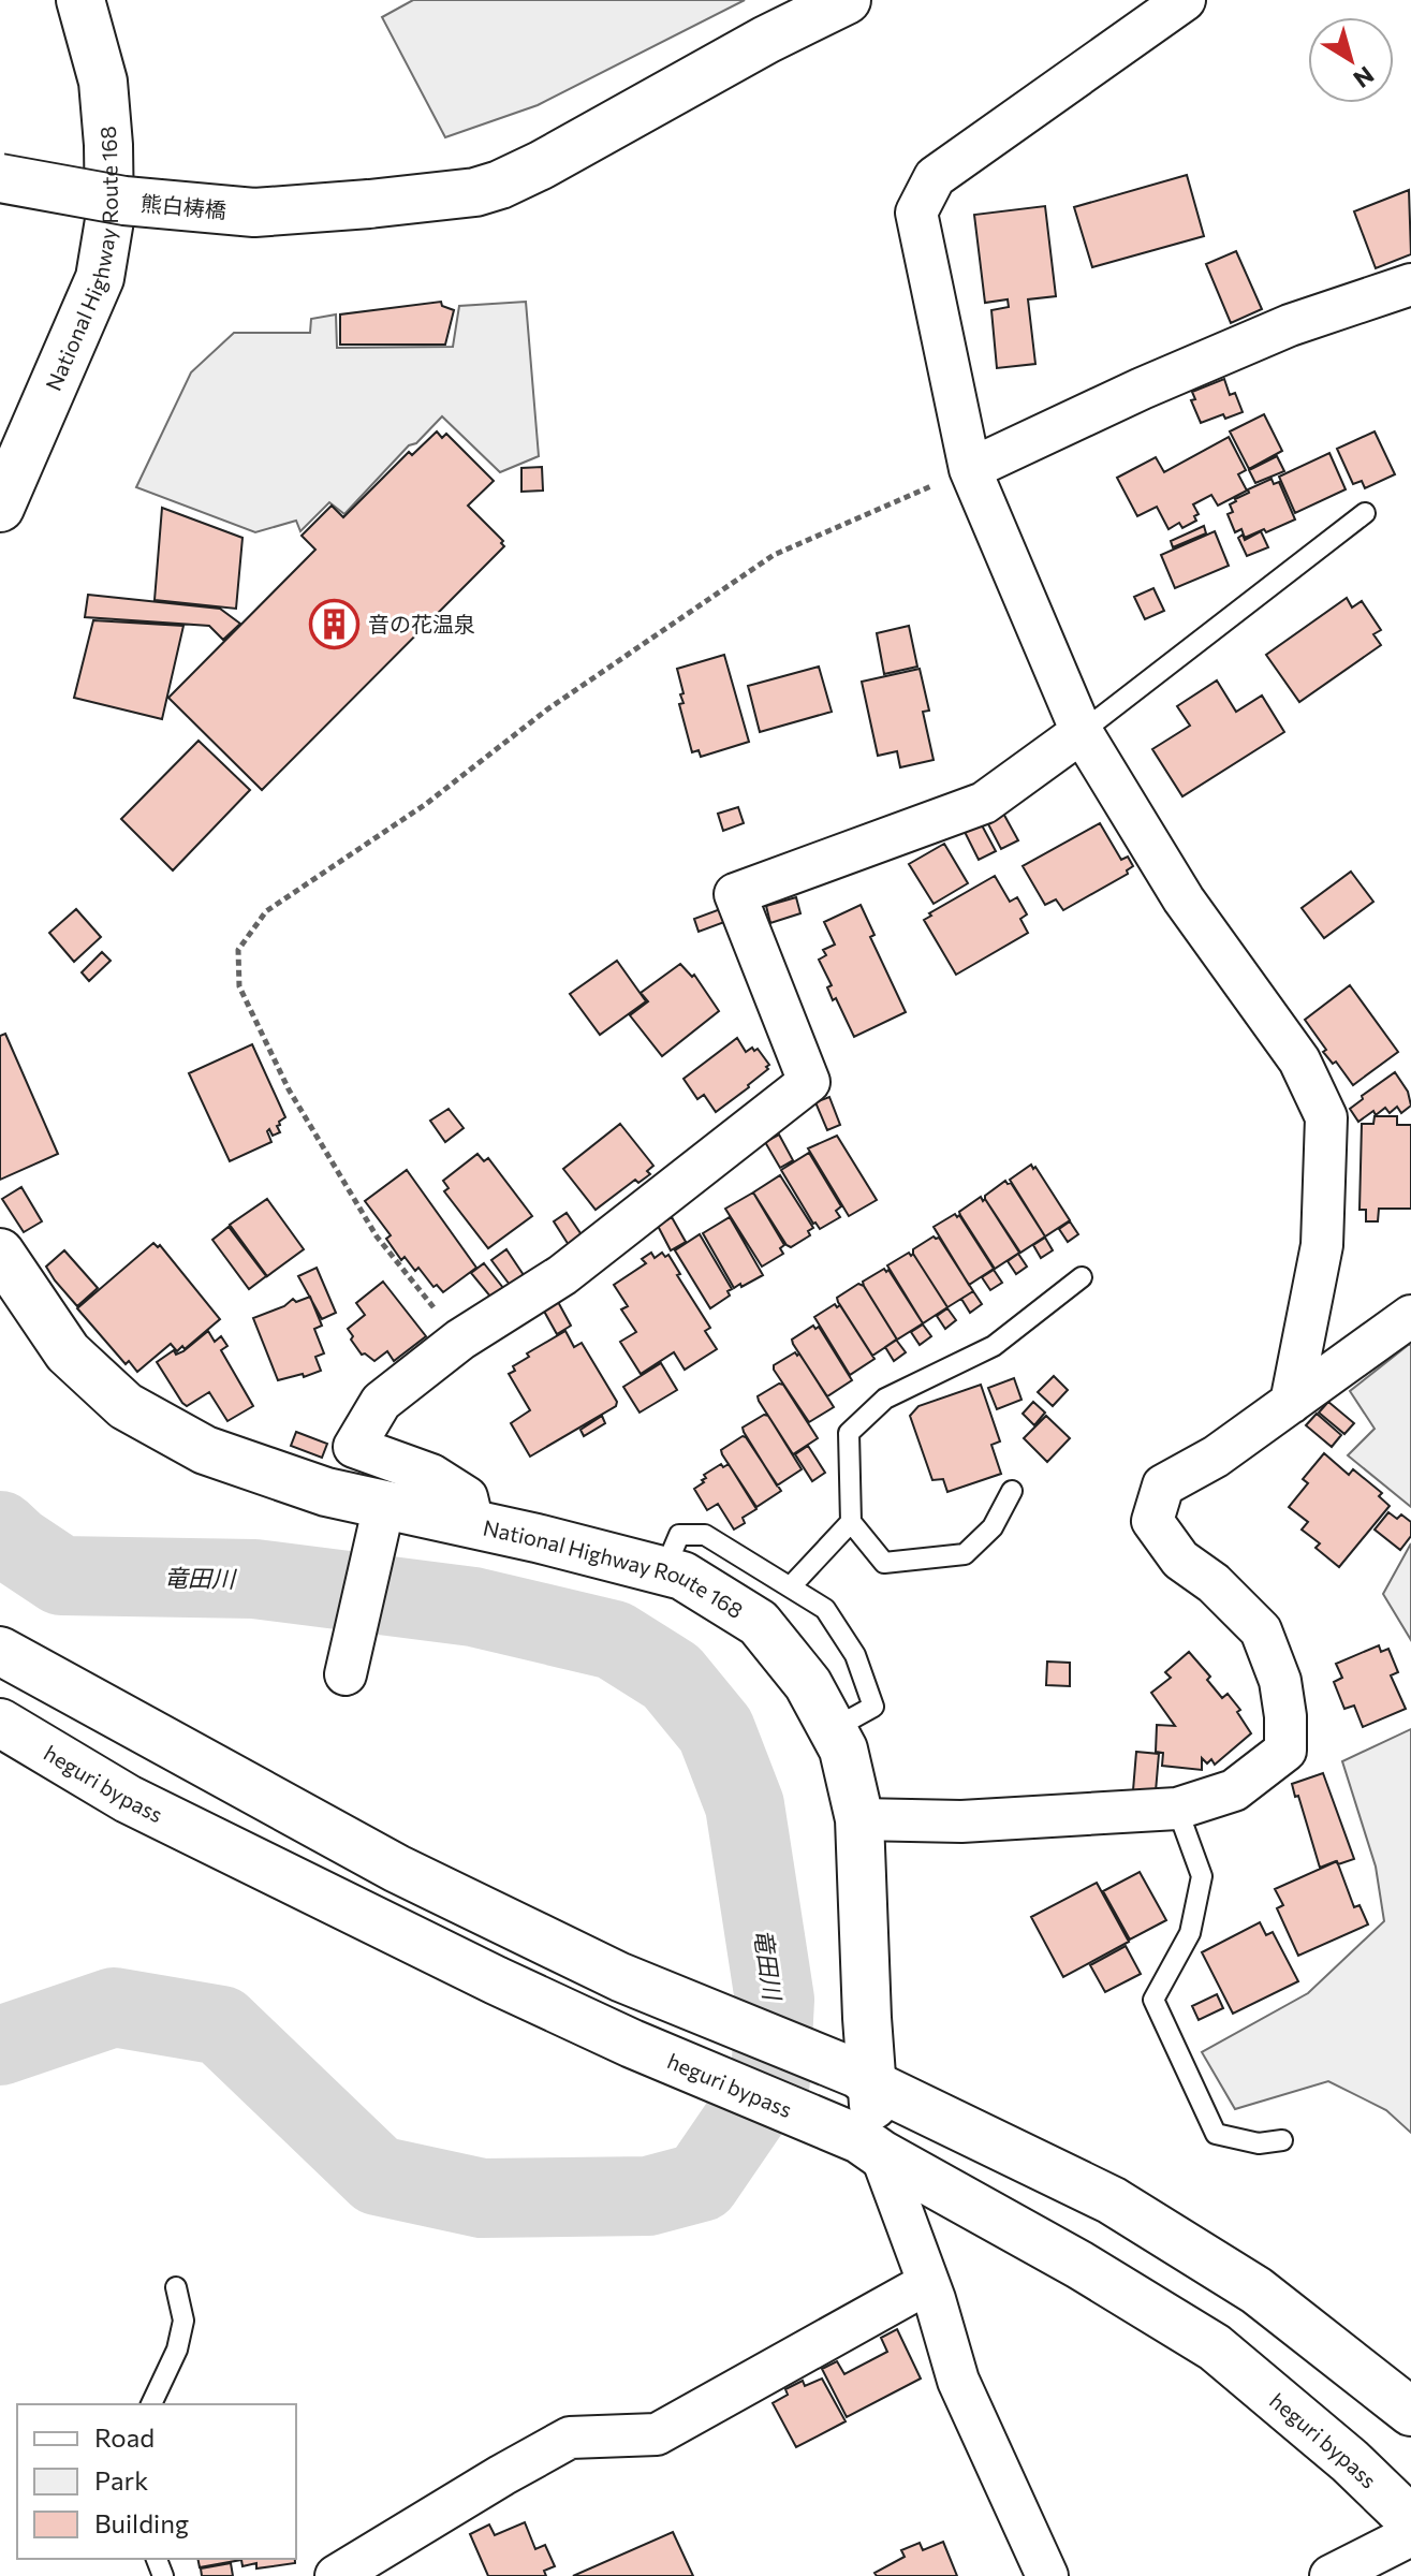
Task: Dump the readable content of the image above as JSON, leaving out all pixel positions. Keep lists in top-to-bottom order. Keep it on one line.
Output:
{"streets":{"main road":["熊白梼橋","National Highway Route 168","heguri bypass"]},"crossings":[["National Highway Route 168","heguri bypass"]],"water":["竜田川"],"places":{"building":["音の花温泉"]},"legend":["Road","Park","Building"],"north":"bottom right"}
